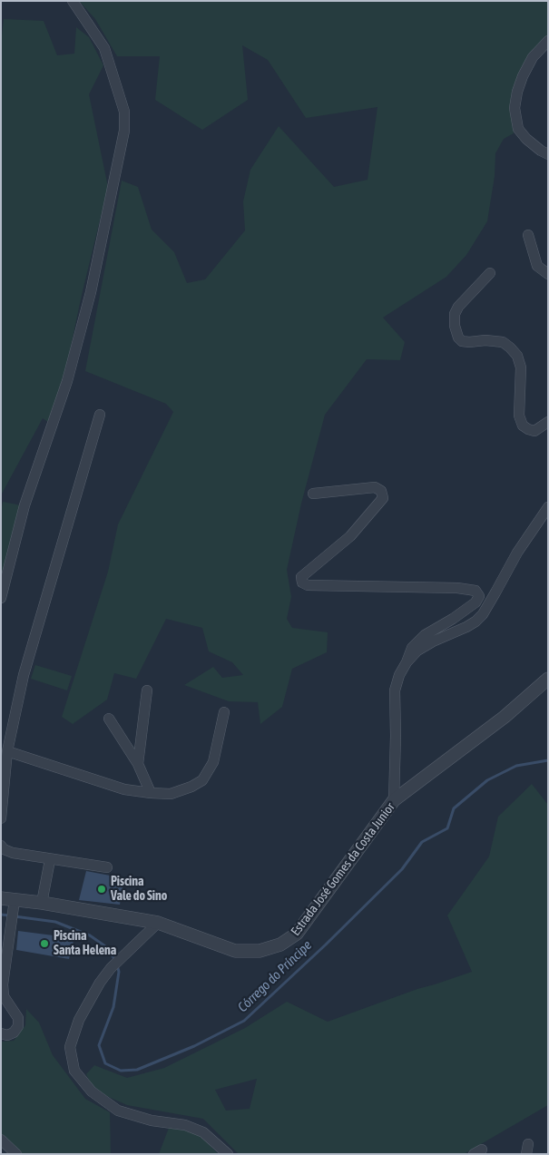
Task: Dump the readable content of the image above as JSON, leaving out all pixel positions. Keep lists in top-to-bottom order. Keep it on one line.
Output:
{"streets":{"street":["Estrada José Gomes da Costa Junior"]},"water":["Córrego do Príncipe"],"places":["Piscina Vale do Sino","Piscina Santa Helena"]}
